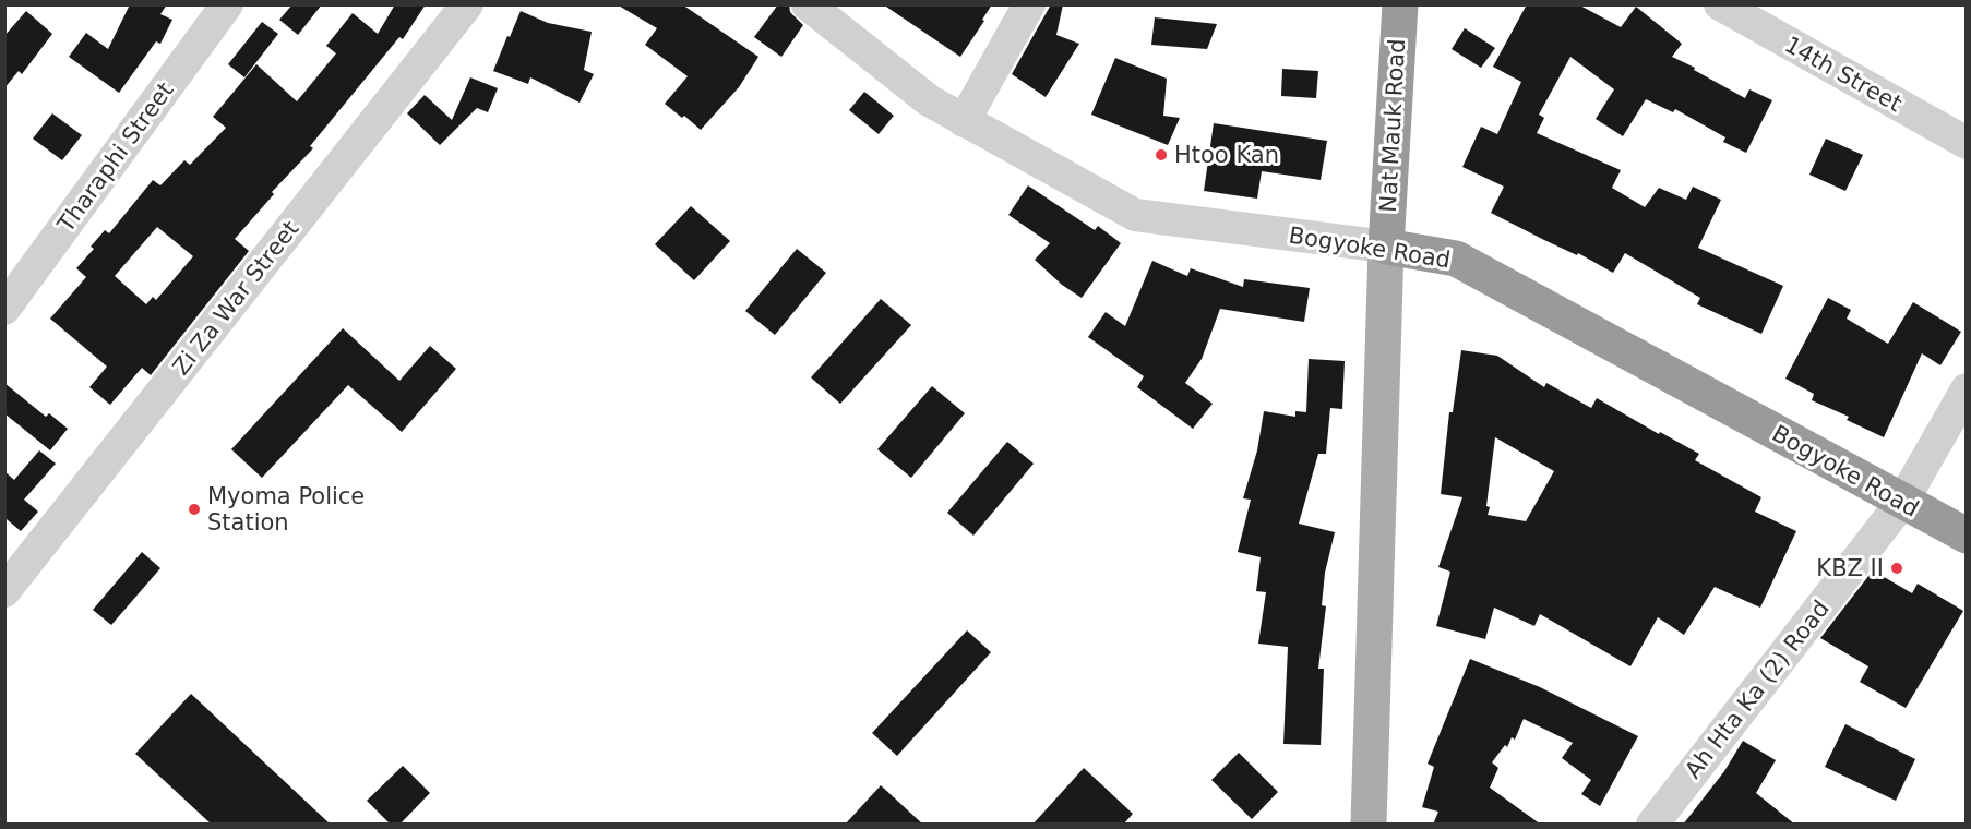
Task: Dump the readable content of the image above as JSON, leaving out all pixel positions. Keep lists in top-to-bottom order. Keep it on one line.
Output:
{"streets":{"highway":["Nat Mauk Road","Bogyoke Road"],"street":["14th Street","Tharaphi Street","Zi Za War Street","Ah Hta Ka (2) Road"]},"crossings":[["Nat Mauk Road","Bogyoke Road"],["Bogyoke Road","Ah Hta Ka (2) Road"]],"places":["Htoo Kan","Myoma Police Station","KBZ II"]}
